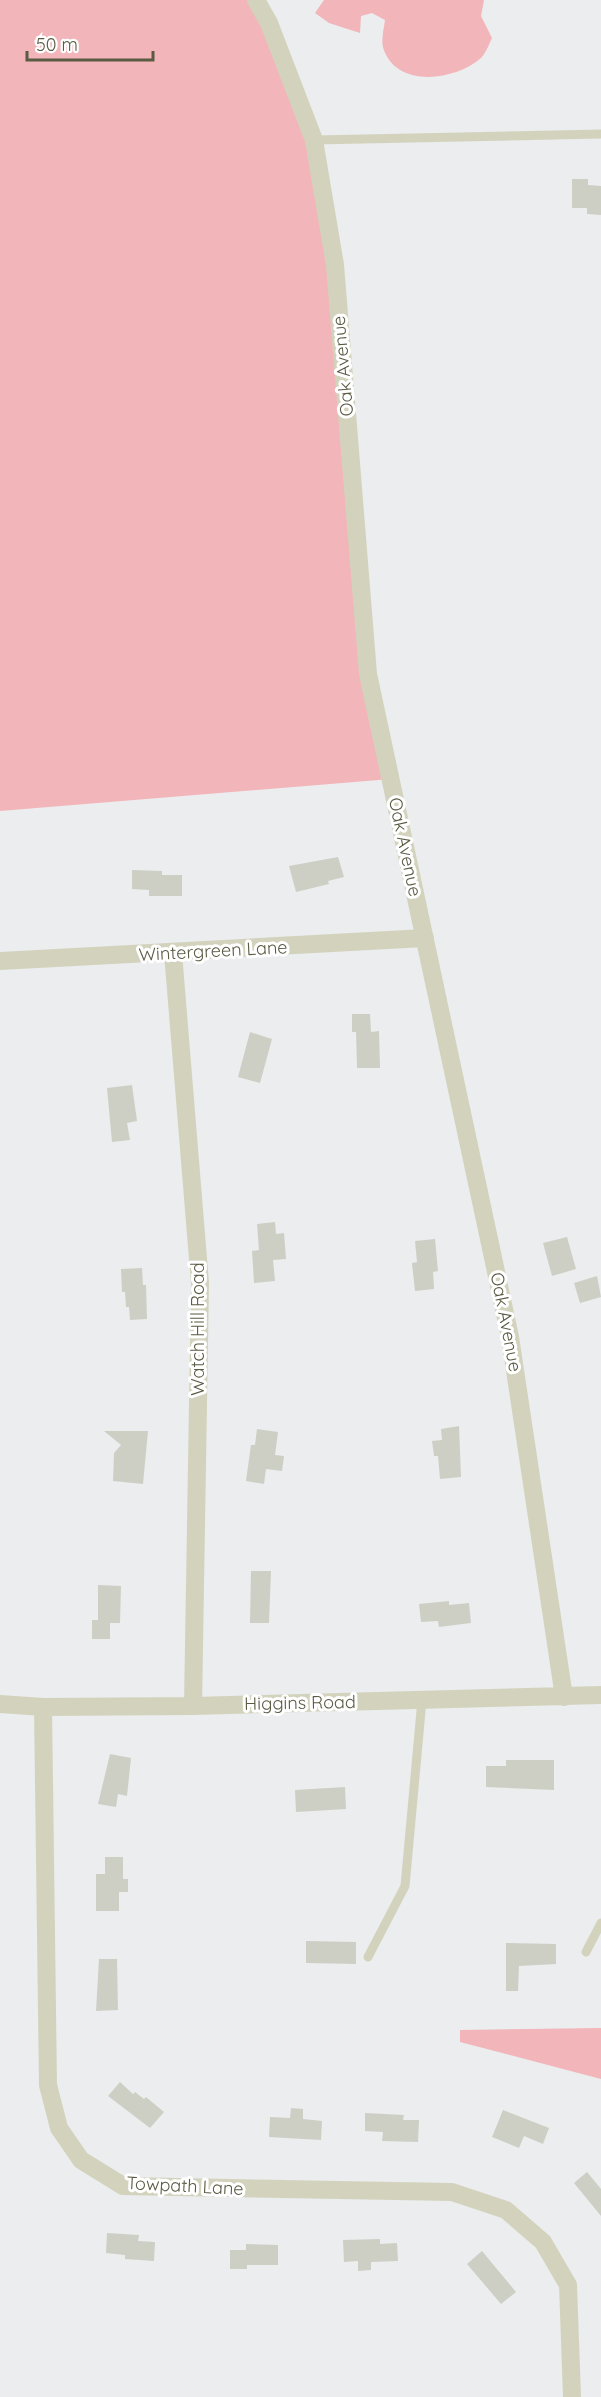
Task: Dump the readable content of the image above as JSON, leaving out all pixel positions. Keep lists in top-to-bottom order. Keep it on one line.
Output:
{"streets":{"street":["Oak Avenue","Wintergreen Lane","Watch Hill Road","Higgins Road","Towpath Lane"]},"crossings":[["Oak Avenue","Wintergreen Lane"],["Oak Avenue","Higgins Road"],["Wintergreen Lane","Watch Hill Road"],["Watch Hill Road","Higgins Road"],["Higgins Road","Towpath Lane"]],"scale_bar":"50 m"}
